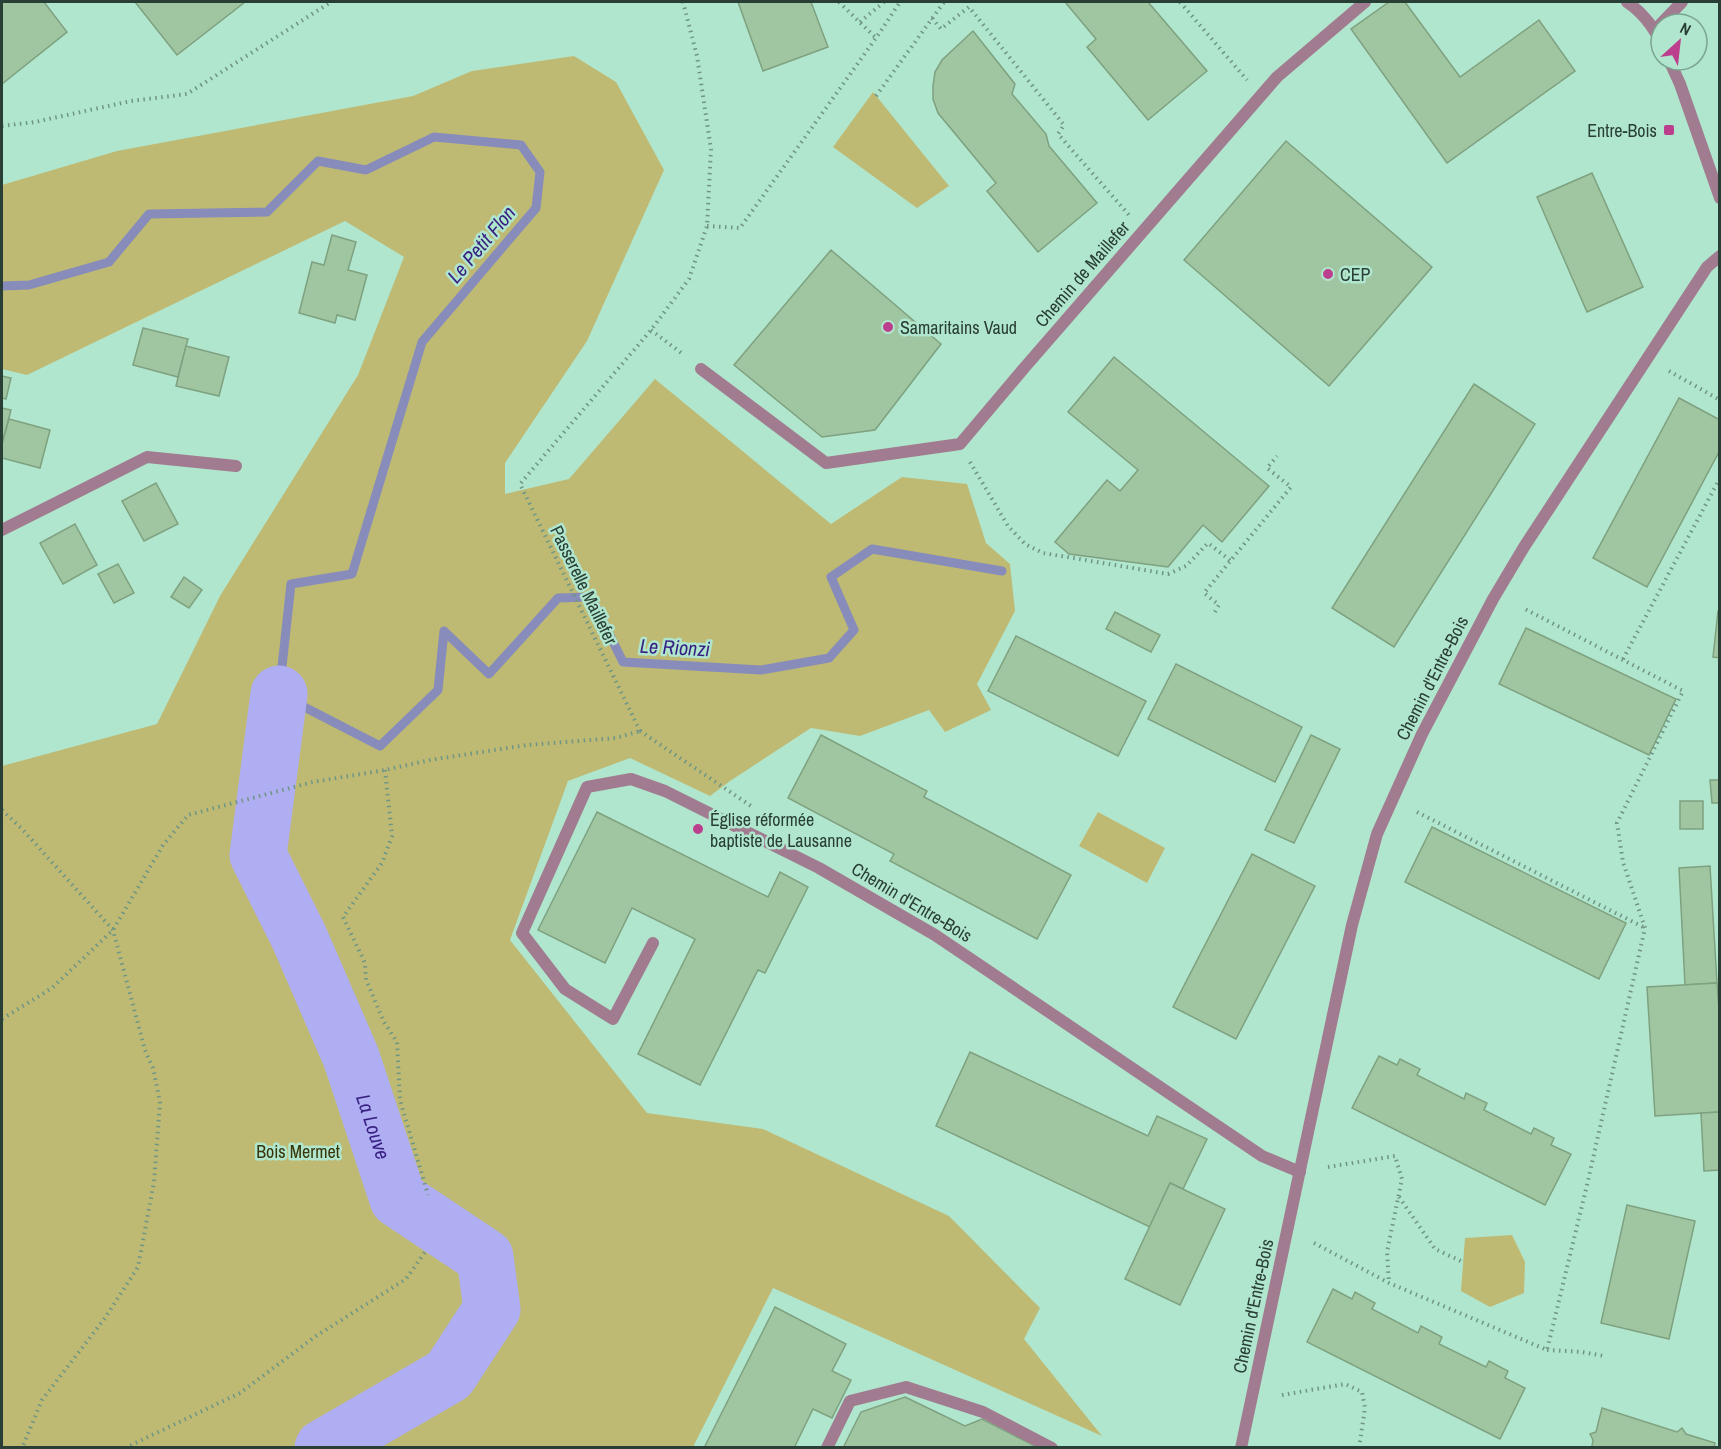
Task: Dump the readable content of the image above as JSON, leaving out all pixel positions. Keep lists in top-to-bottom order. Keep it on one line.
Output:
{"streets":{"street":["Chemin de Maillefer","Chemin d'Entre-Bois"],"path":["Passerelle Maillefer"]},"water":["Le Petit Flon","Le Rionzi","La Louve"],"parks":["Bois Mermet"],"places":{"transit":["Entre-Bois"],"other":["CEP","Samaritains Vaud","Église réformée baptiste de Lausanne"]},"north":"top right"}
